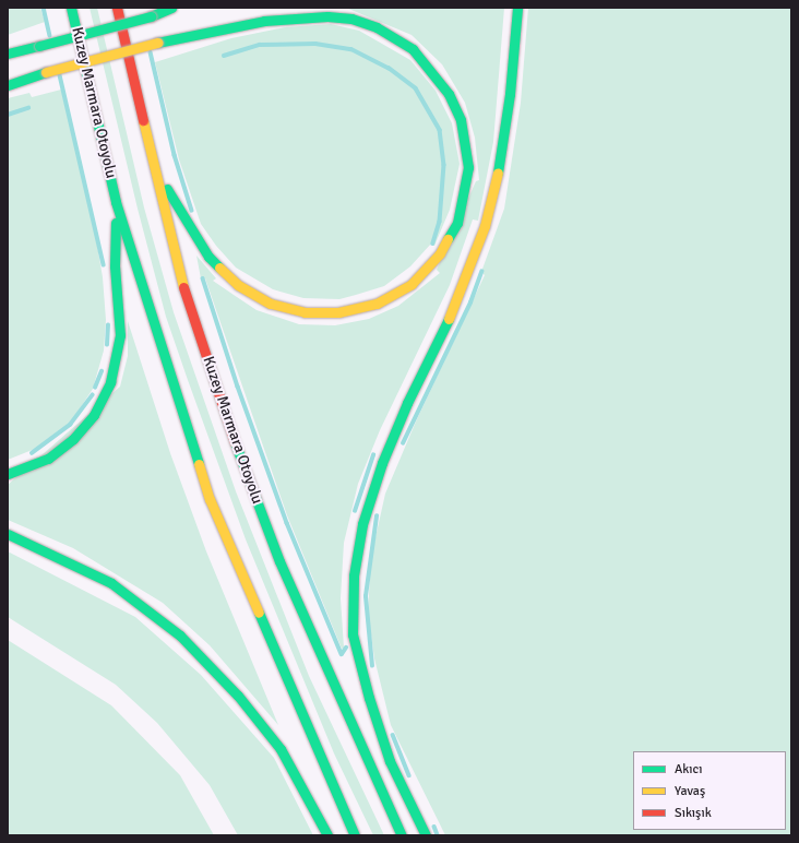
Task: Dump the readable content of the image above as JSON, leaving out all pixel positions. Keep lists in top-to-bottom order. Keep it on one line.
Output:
{"streets":{"highway":["Kuzey Marmara Otoyolu"]},"legend":["Akıcı","Yavaş","Sıkışık"]}
